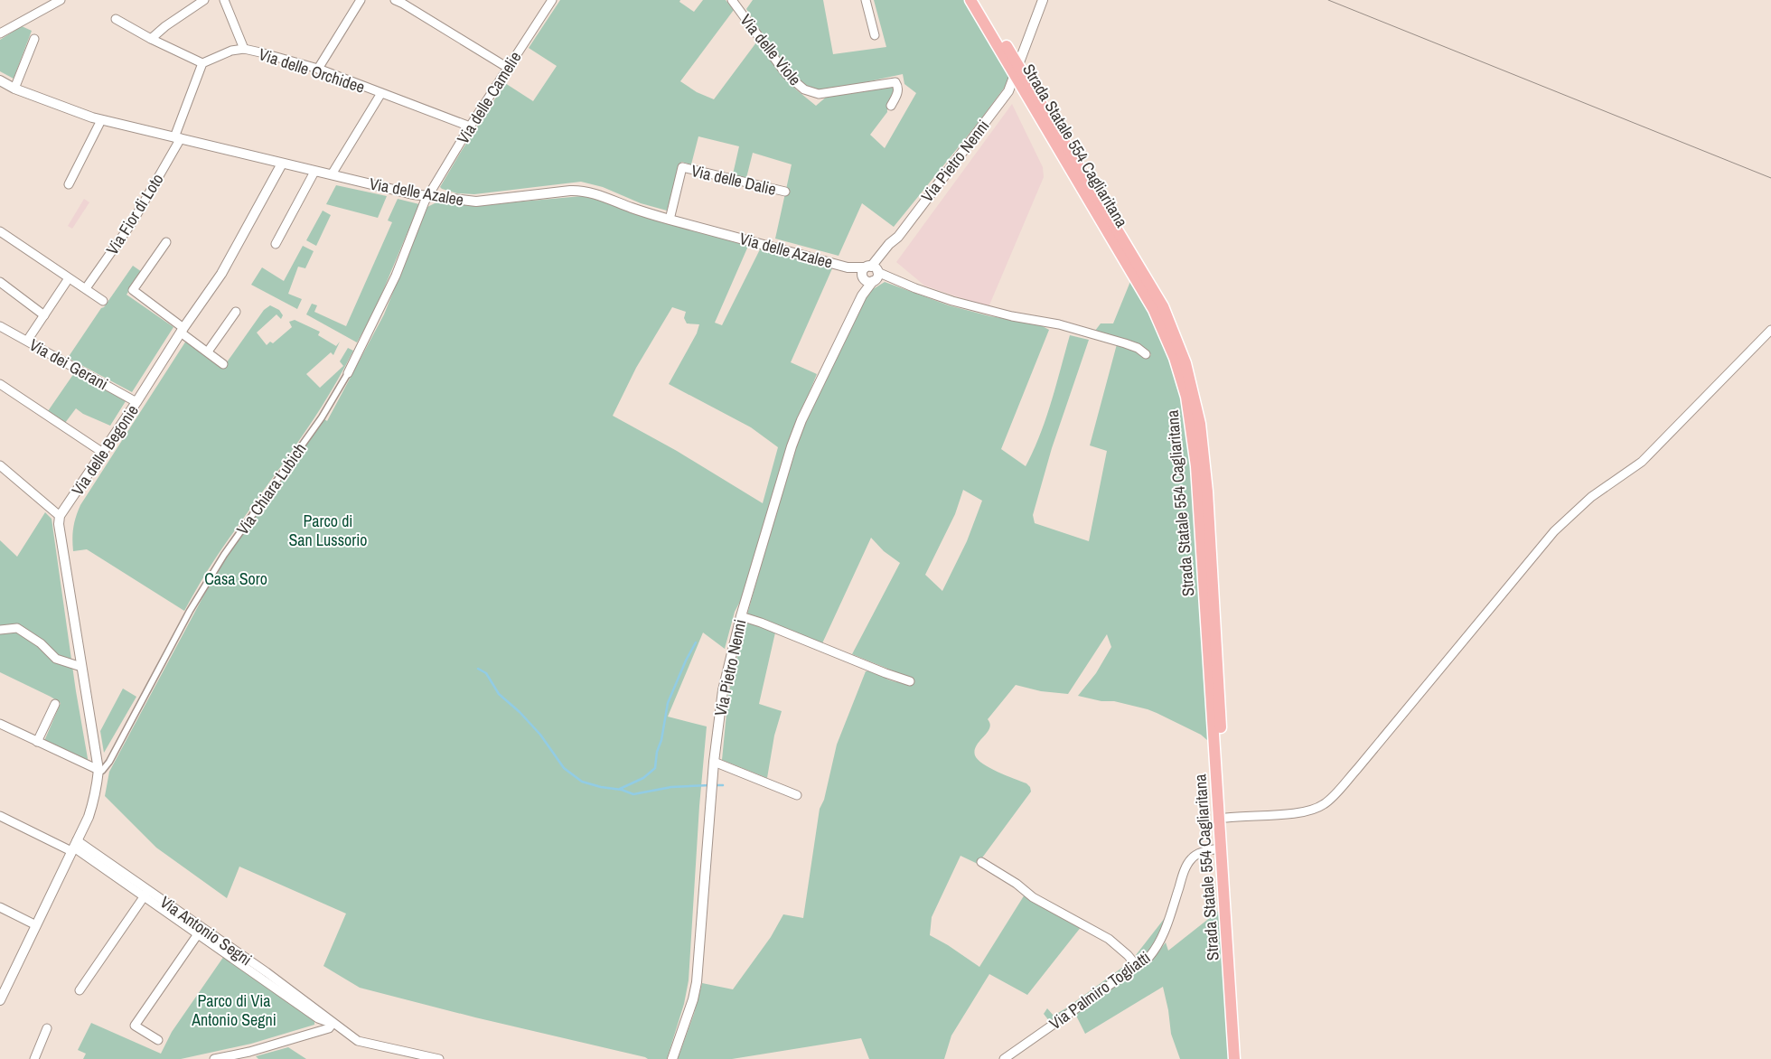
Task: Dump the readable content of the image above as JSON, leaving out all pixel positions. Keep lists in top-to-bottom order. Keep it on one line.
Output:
{"streets":{"main road":["Strada Statale 554 Cagliaritana"],"street":["Via delle Viole","Via delle Orchidee","Via delle Camelie","Via Pietro Nenni","Via delle Dalie","Via delle Azalee","Via Fior di Loto","Via dei Gerani","Via delle Begonie","Via Chiara Lubich","Via Antonio Segni","Via Palmiro Togliatti"]},"crossings":[["Via delle Orchidee","Via delle Camelie"],["Via delle Camelie","Via delle Azalee"],["Via delle Camelie","Via Chiara Lubich"],["Strada Statale 554 Cagliaritana","Via Pietro Nenni"],["Strada Statale 554 Cagliaritana","Via Palmiro Togliatti"],["Via Pietro Nenni","Via delle Azalee"],["Via delle Dalie","Via delle Azalee"],["Via delle Azalee","Via Fior di Loto"],["Via delle Azalee","Via delle Begonie"],["Via delle Azalee","Via Chiara Lubich"],["Via dei Gerani","Via delle Begonie"]],"parks":["Parco di San Lussorio","Casa Soro","Parco di Via Antonio Segni"]}
